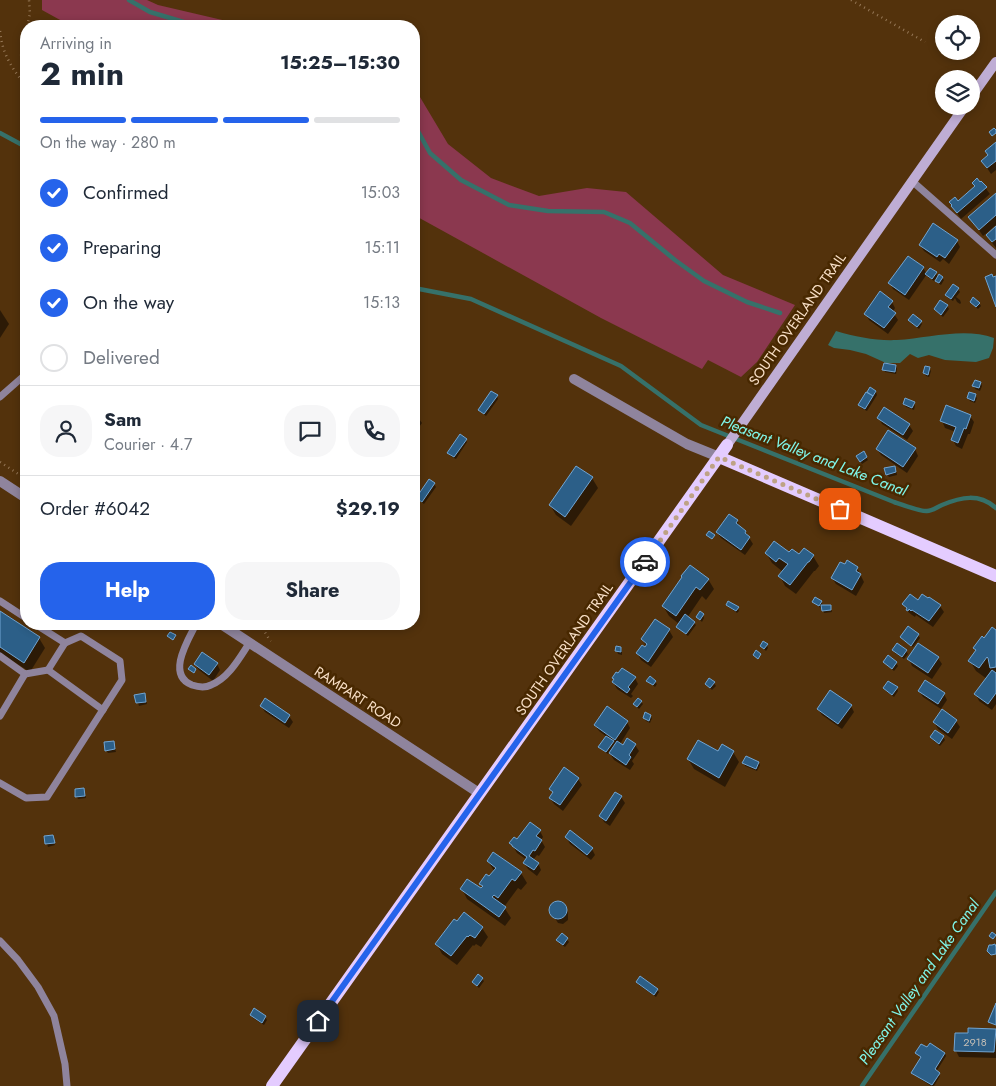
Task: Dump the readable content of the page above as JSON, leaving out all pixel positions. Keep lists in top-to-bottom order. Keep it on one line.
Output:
{"streets":{"main road":["SOUTH OVERLAND TRAIL"],"street":["RAMPART ROAD"]},"crossings":[["SOUTH OVERLAND TRAIL","RAMPART ROAD"]],"water":["Pleasant Valley and Lake Canal"],"house_numbers":["2918"],"page":{"heading":["2 min","Arriving in","15:25–15:30"],"panel":["Sam","Courier · 4.7","Order #6042","$29.19"],"bar":"On the way · 280 m","list":[["Confirmed","15:03"],["Preparing","15:11"],["On the way","15:13"],"Delivered"],"buttons":["Help","Share"]}}
